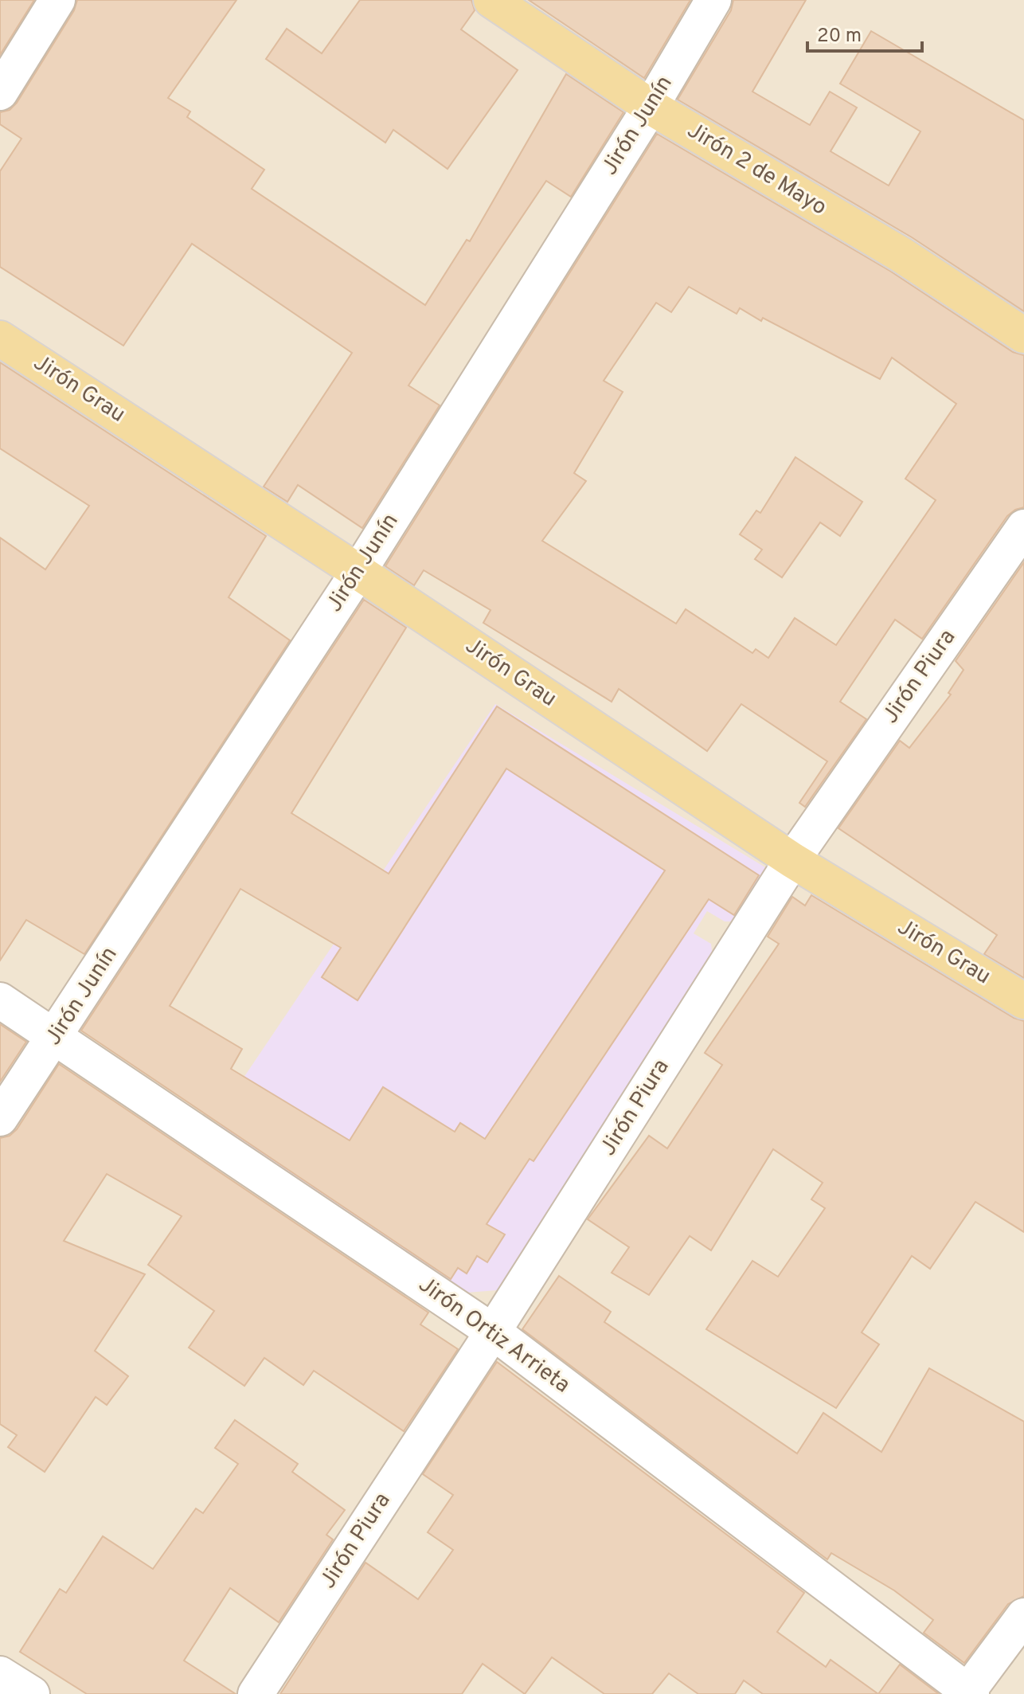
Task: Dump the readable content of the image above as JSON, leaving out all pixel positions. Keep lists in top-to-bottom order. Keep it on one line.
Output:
{"streets":{"main road":["Jirón 2 de Mayo","Jirón Grau"],"street":["Jirón Junín","Jirón Piura","Jirón Ortiz Arrieta"]},"crossings":[["Jirón Junín","Jirón 2 de Mayo"],["Jirón Junín","Jirón Grau"],["Jirón Junín","Jirón Ortiz Arrieta"],["Jirón Grau","Jirón Piura"],["Jirón Piura","Jirón Ortiz Arrieta"]],"scale_bar":"20 m"}
